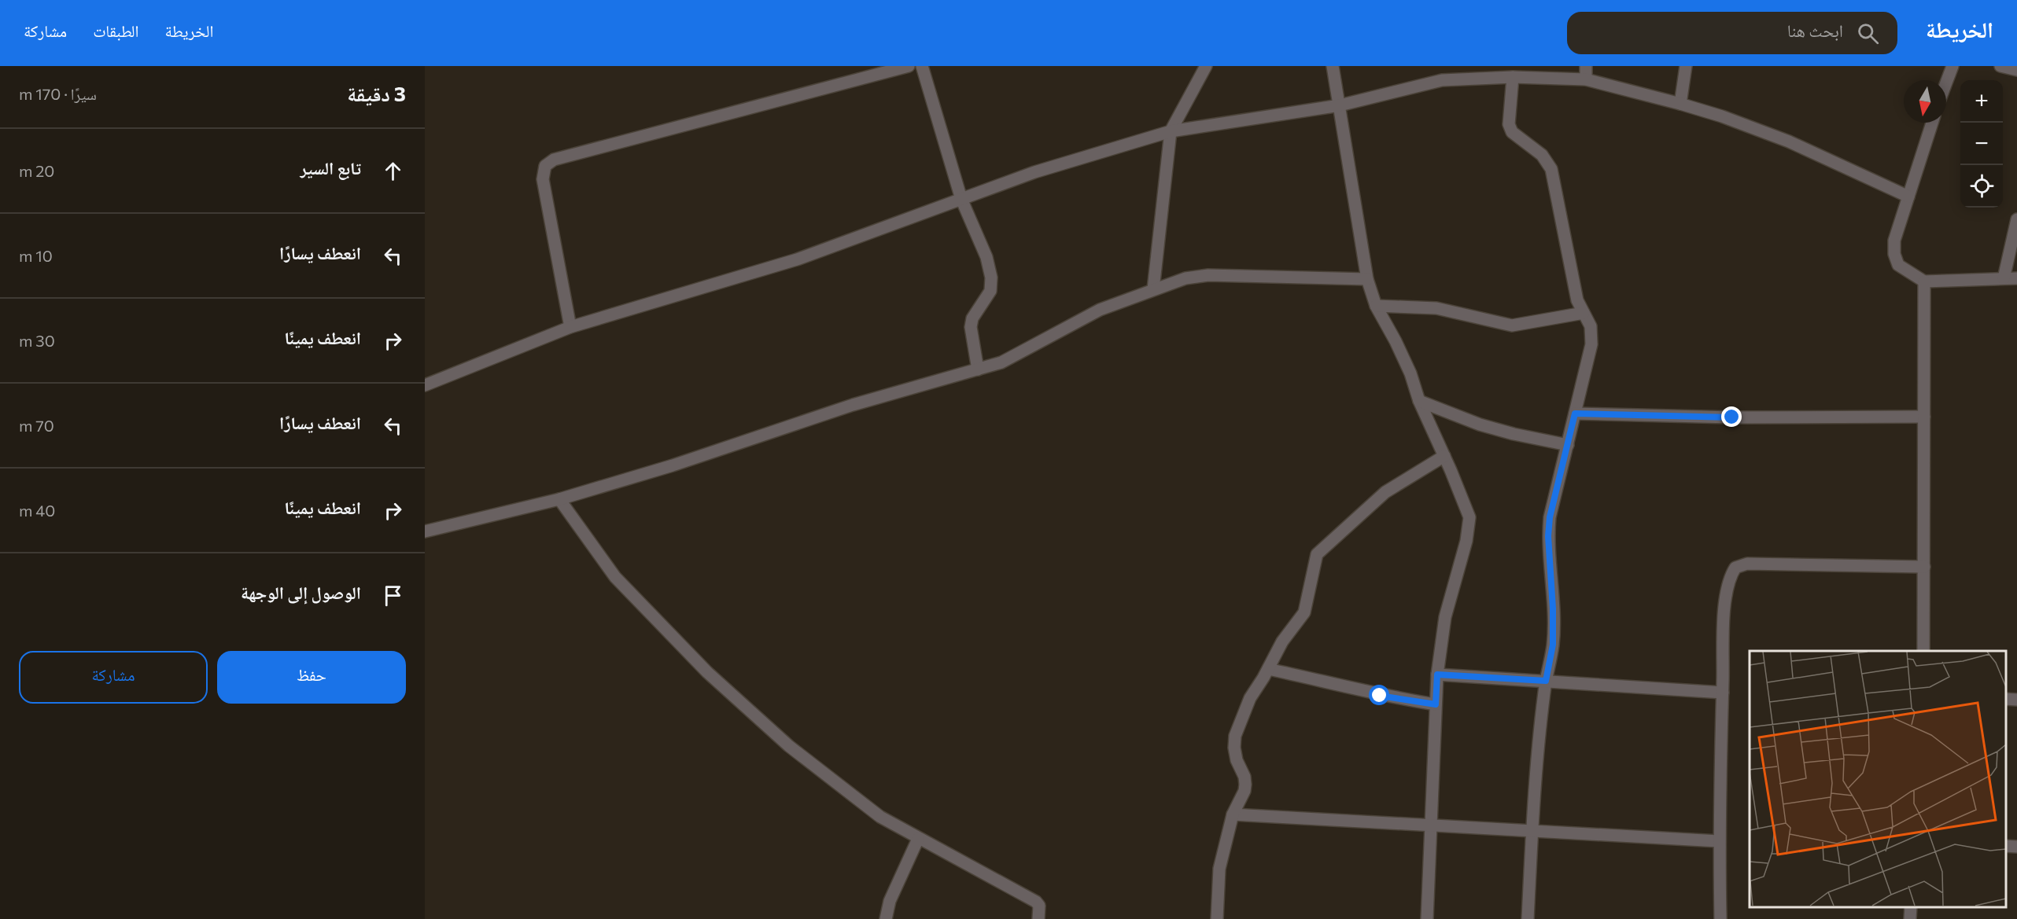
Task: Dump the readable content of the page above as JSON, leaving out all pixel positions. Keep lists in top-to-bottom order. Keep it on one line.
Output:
{"north":"bottom","page":{"header":"الخريطة","search":"ابحث هنا","nav":["الخريطة","الطبقات","مشاركة"],"heading":["3 دقيقة","سيرًا · 170 m"],"map_buttons":["+","−"],"list":[["تابع السير","20 m"],["انعطف يسارًا","10 m"],["انعطف يمينًا","30 m"],["انعطف يسارًا","70 m"],["انعطف يمينًا","40 m"],"الوصول إلى الوجهة"],"buttons":["حفظ","مشاركة"]}}
